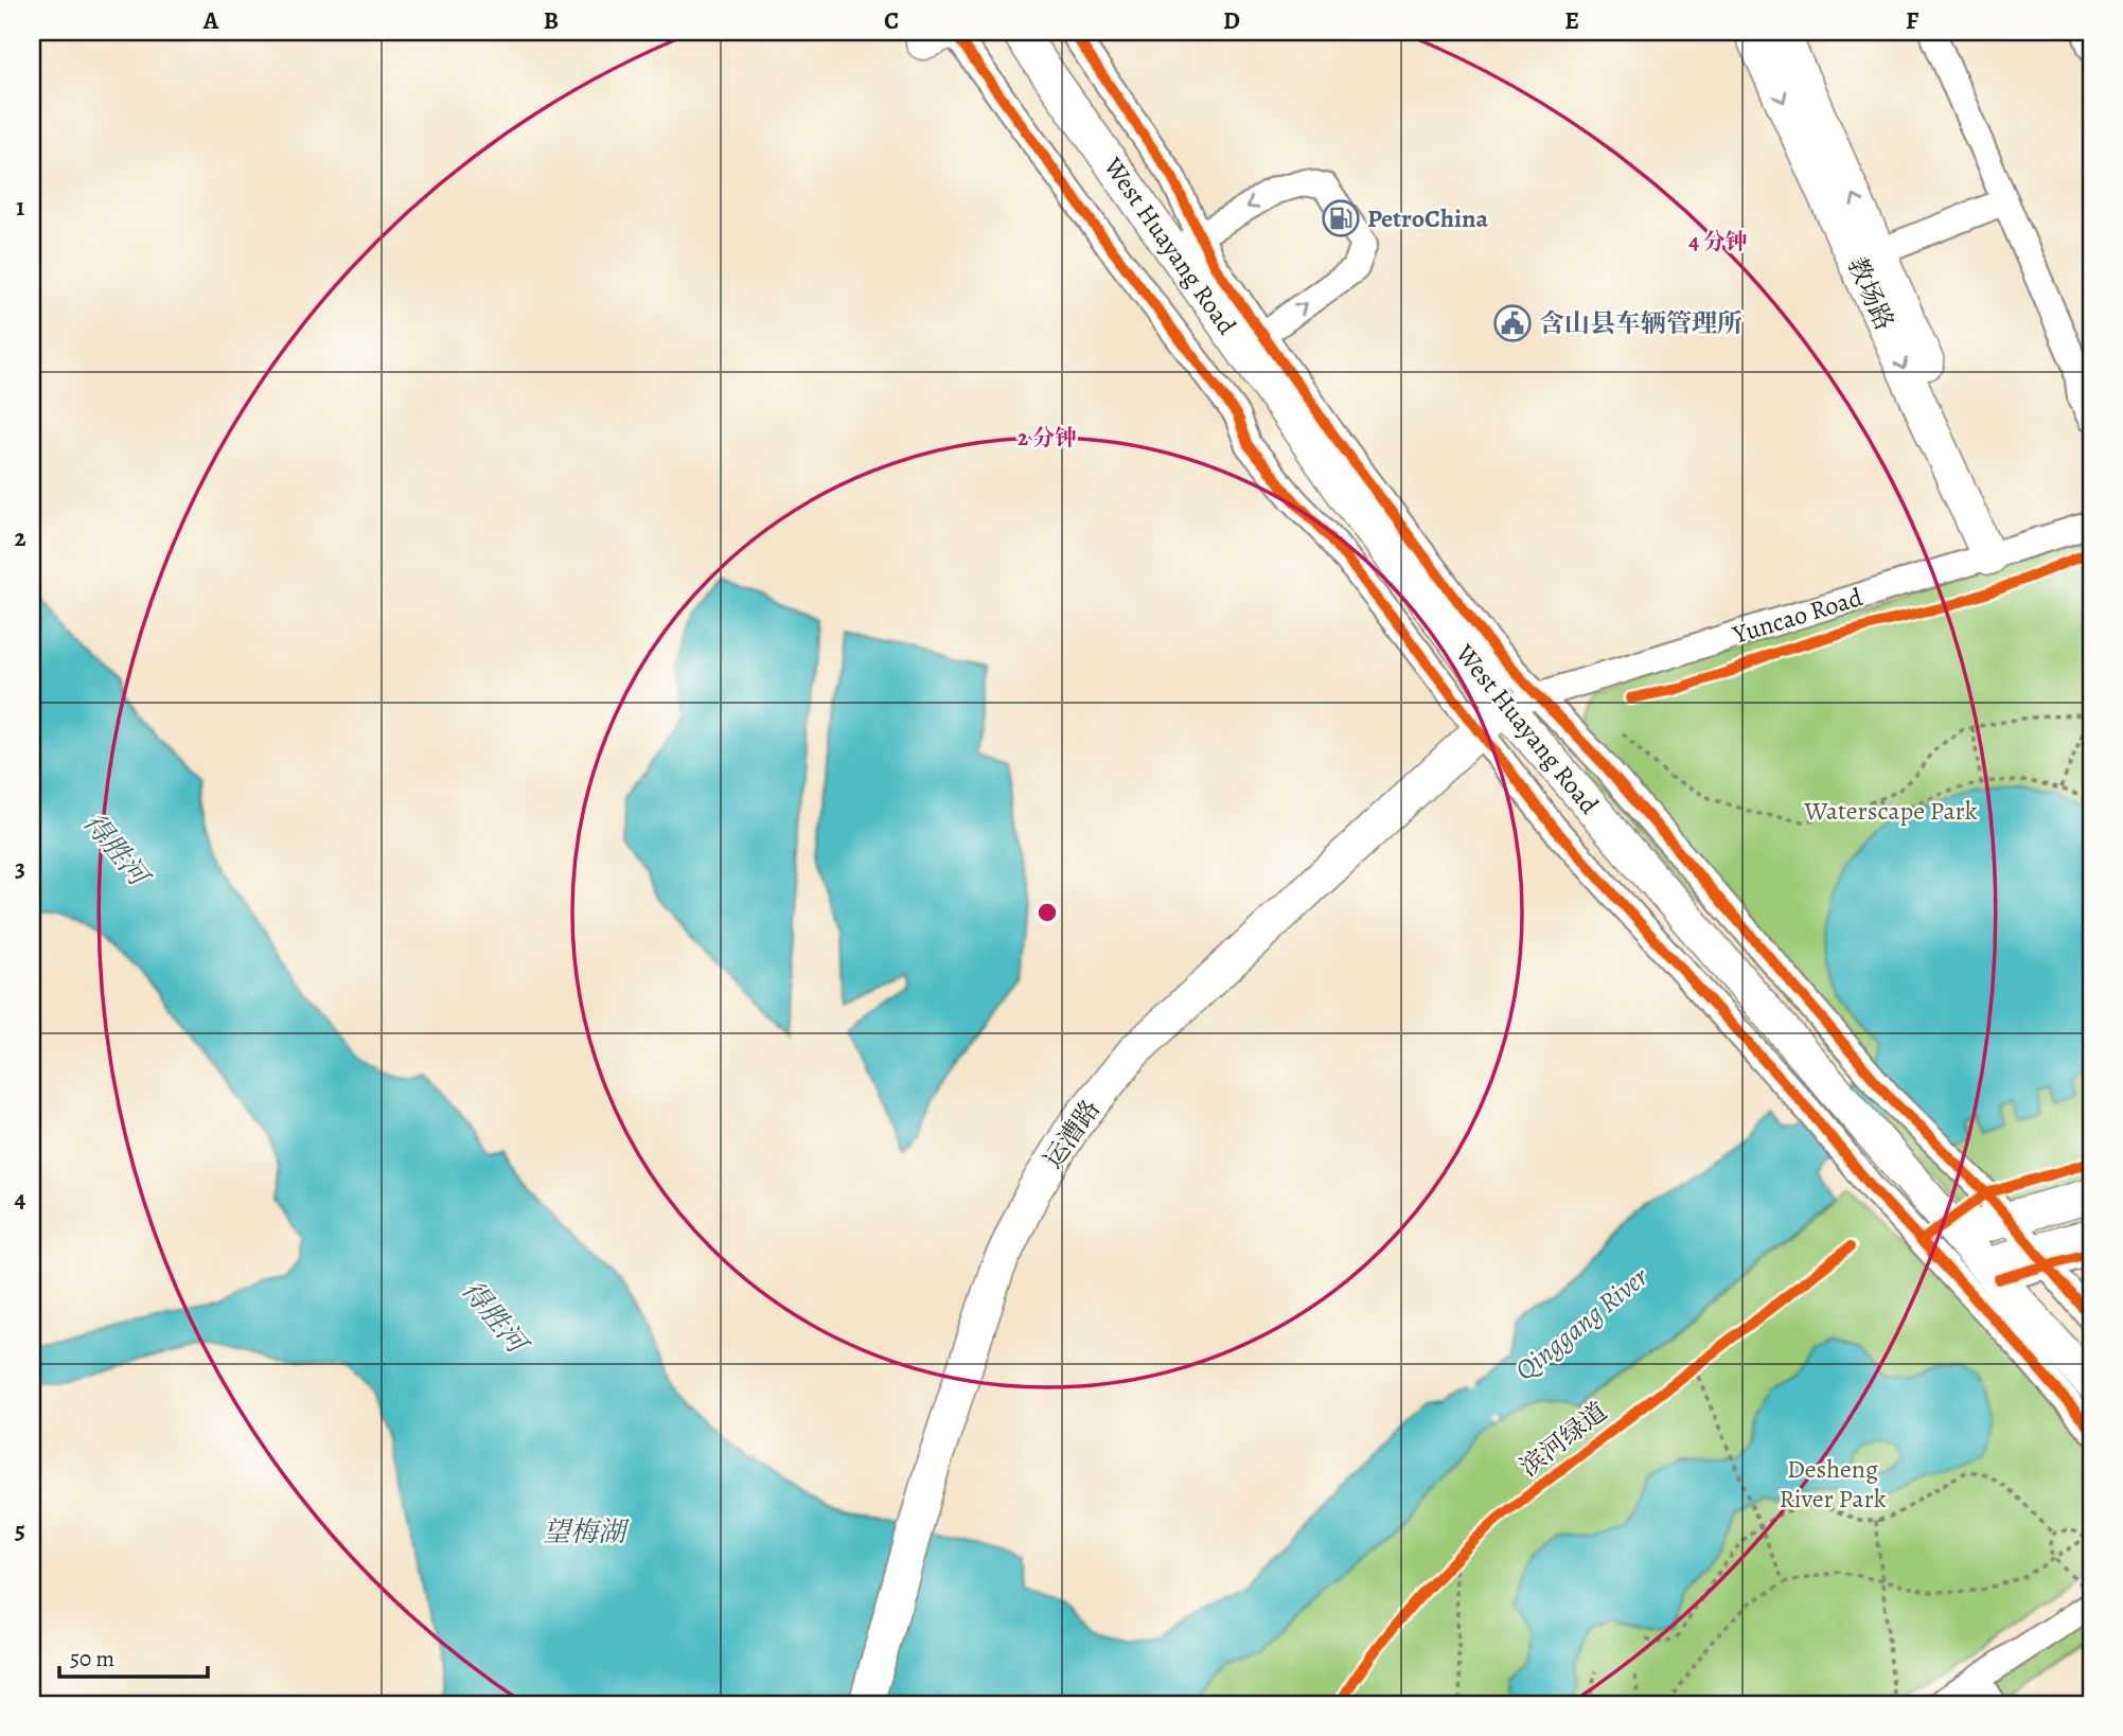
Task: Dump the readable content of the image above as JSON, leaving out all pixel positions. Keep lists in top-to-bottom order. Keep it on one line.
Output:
{"streets":{"main road":["West Huayang Road","教场路","运漕路"],"street":["Yuncao Road"],"cycle path":["滨河绿道"]},"crossings":[["West Huayang Road","Yuncao Road"],["West Huayang Road","运漕路"],["教场路","Yuncao Road"],["Yuncao Road","运漕路"]],"water":["得胜河","Qinggang River","望梅湖"],"parks":["Waterscape Park","Desheng River Park"],"places":{"fuel station":["PetroChina"],"public building":["含山县车辆管理所"]},"scale_bar":"50 m","grid":{"columns":["A","B","C","D","E","F"],"rows":["1","2","3","4","5"]},"rings":["4 分钟","2 分钟"]}
